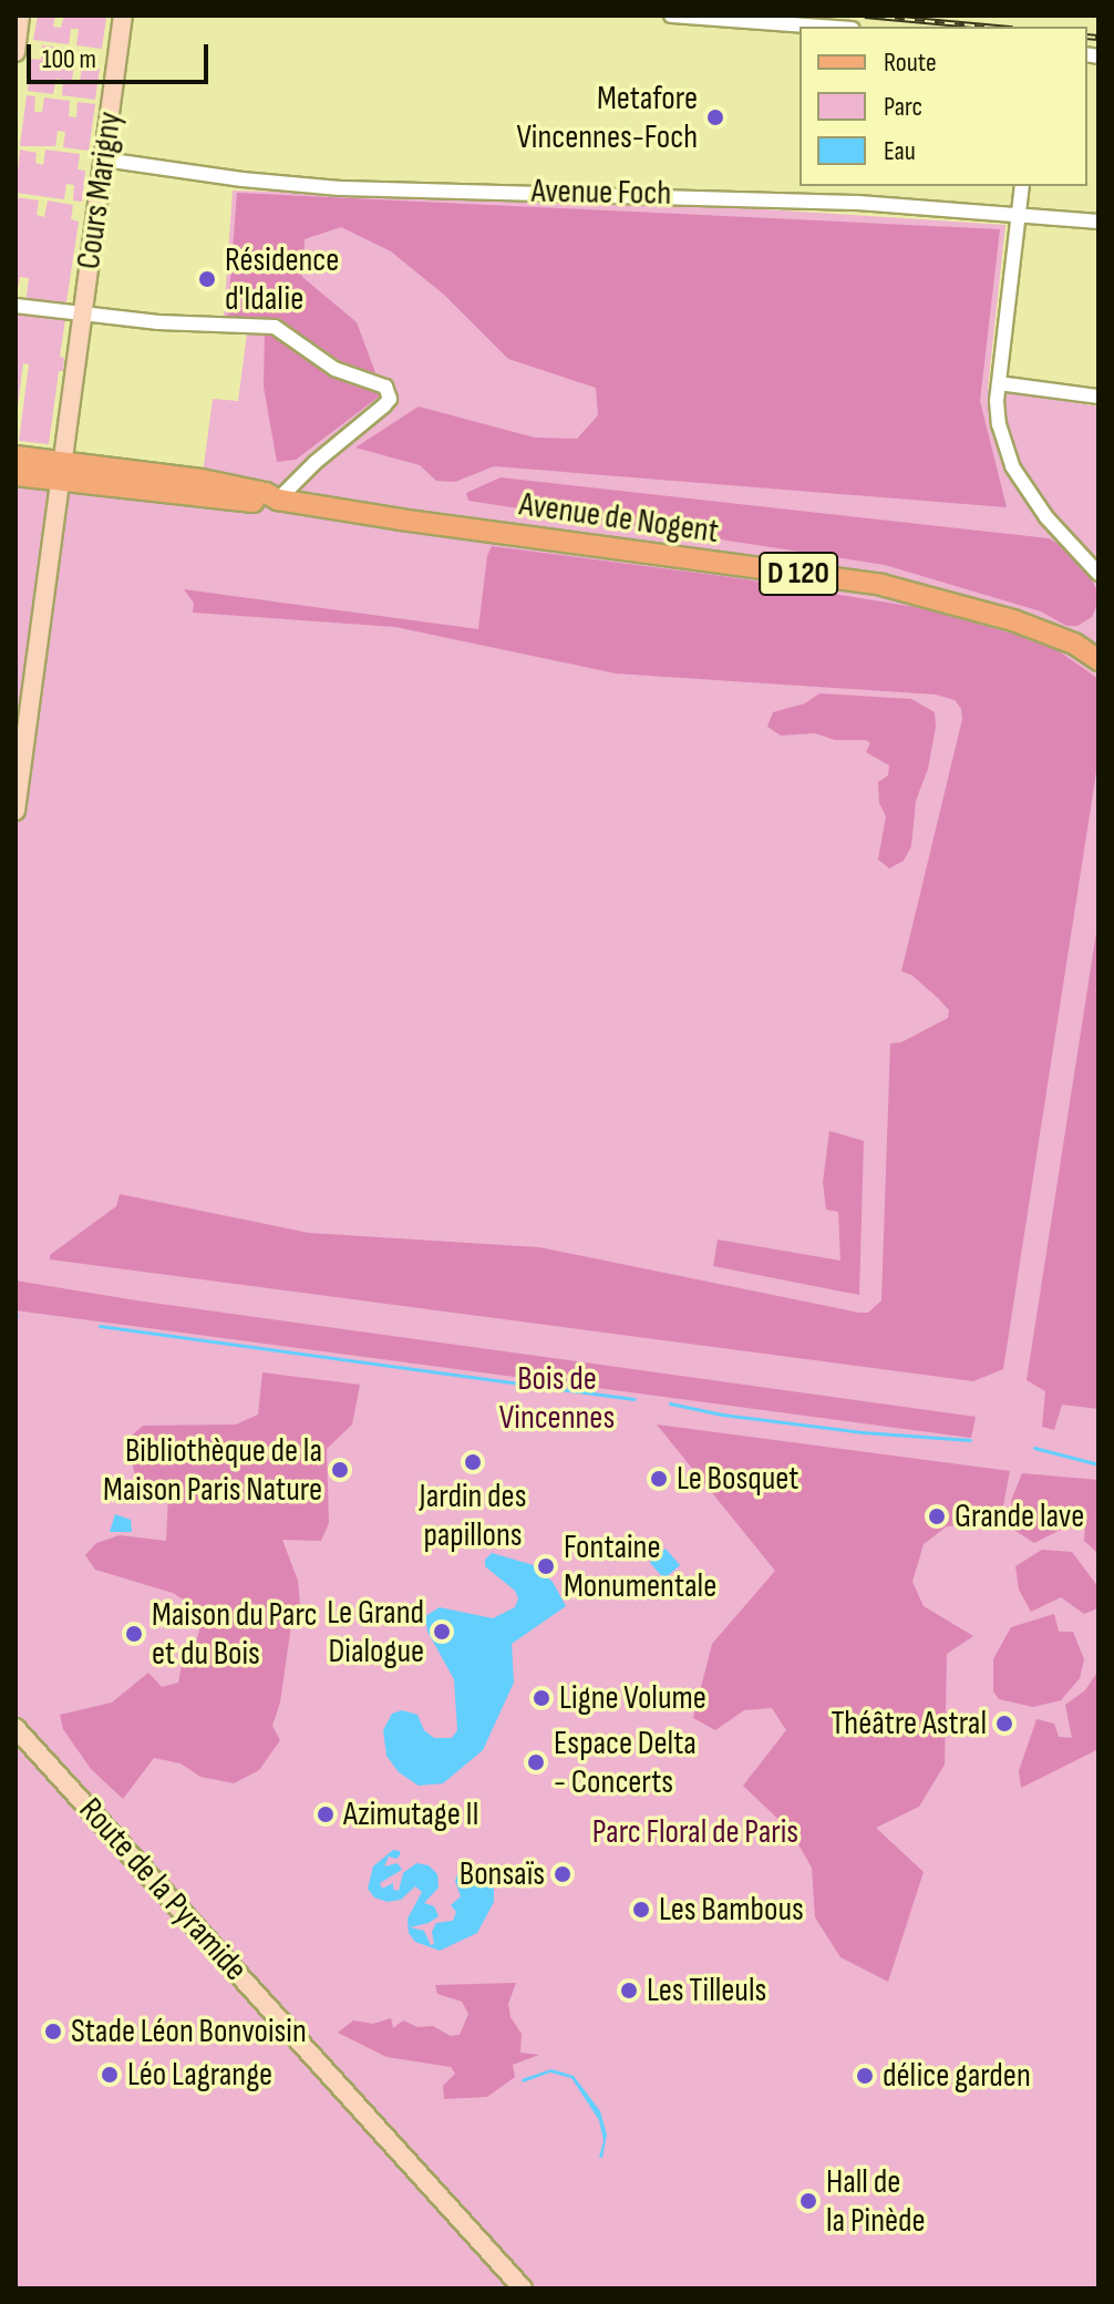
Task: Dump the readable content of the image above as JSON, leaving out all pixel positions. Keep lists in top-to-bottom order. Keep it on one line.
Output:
{"streets":{"main road":["Avenue de Nogent","D 120"],"street":["Cours Marigny","Avenue Foch","Route de la Pyramide"]},"crossings":[["Cours Marigny","Avenue Foch"],["Cours Marigny","Avenue de Nogent"],["Cours Marigny","D 120"],["Avenue de Nogent","D 120"]],"parks":["Bois de Vincennes","Parc Floral de Paris"],"places":["Metafore Vincennes-Foch","Résidence d'Idalie","Jardin des papillons","Bibliothèque de la Maison Paris Nature","Le Bosquet","Grande lave","Fontaine Monumentale","Le Grand Dialogue","Maison du Parc et du Bois","Ligne Volume","Théâtre Astral","Espace Delta - Concerts","Azimutage II","Bonsaïs","Les Bambous","Les Tilleuls","Stade Léon Bonvoisin","Léo Lagrange","délice garden","Hall de la Pinède"],"legend":["Route","Parc","Eau"],"scale_bar":"100 m"}
